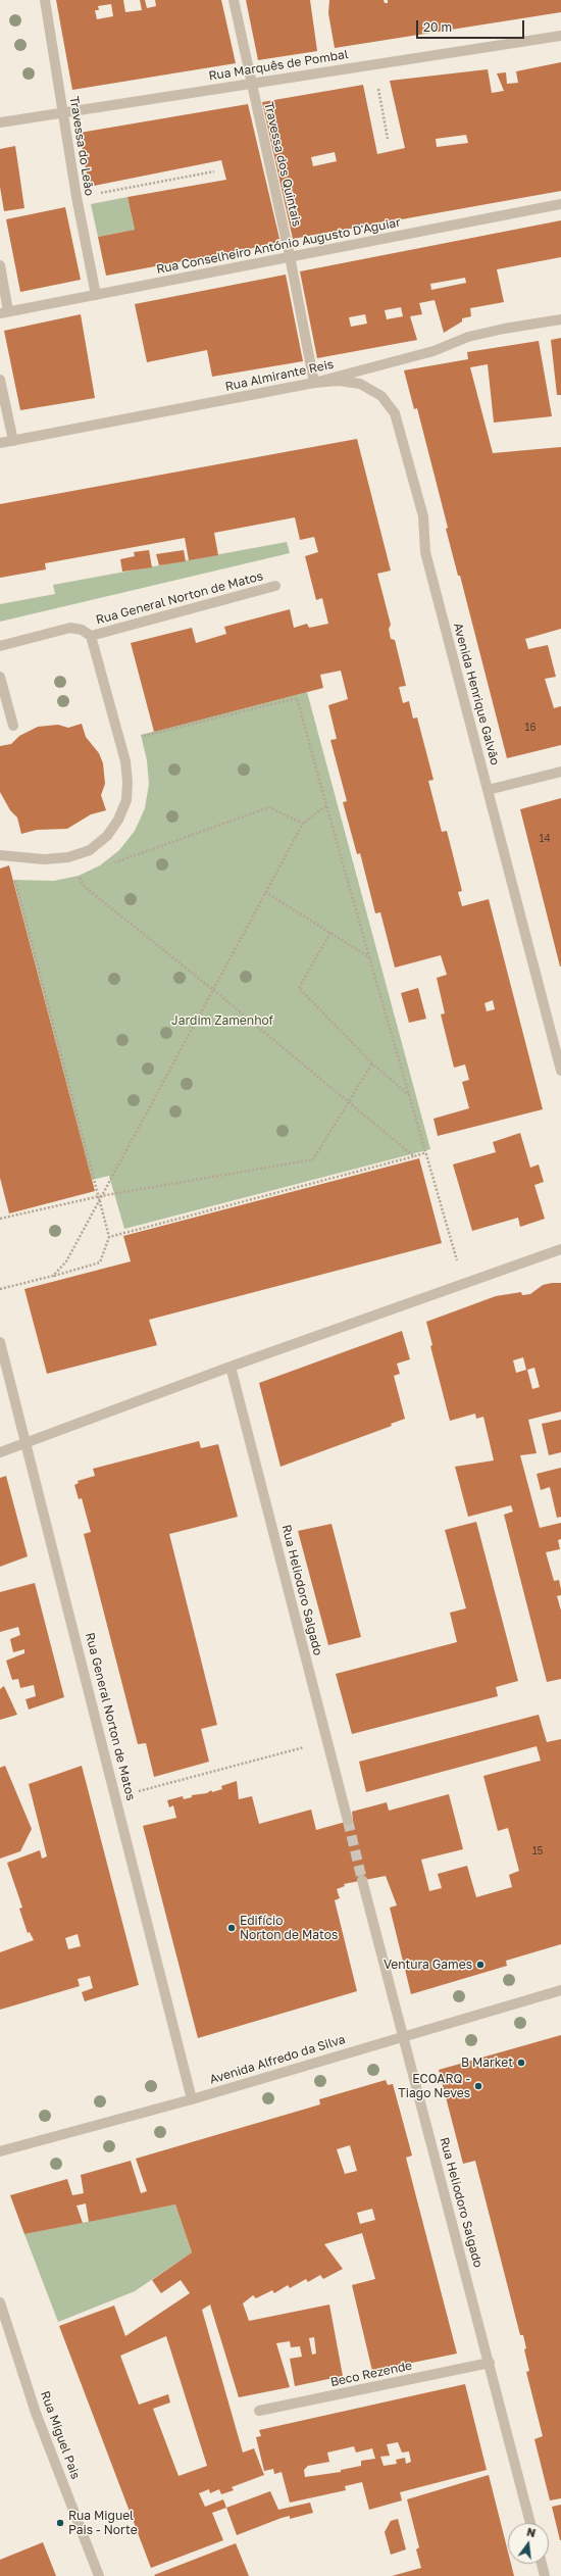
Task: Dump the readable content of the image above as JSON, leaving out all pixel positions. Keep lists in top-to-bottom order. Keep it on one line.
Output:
{"streets":{"street":["Rua Marquês de Pombal","Travessa do Leão","Travessa dos Quintais","Rua Conselheiro António Augusto D'Aguiar","Rua Almirante Reis","Rua General Norton de Matos","Avenida Henrique Galvão","Rua Heliodoro Salgado","Avenida Alfredo da Silva","Beco Rezende","Rua Miguel Pais"]},"crossings":[["Rua Marquês de Pombal","Travessa do Leão"],["Rua Marquês de Pombal","Travessa dos Quintais"],["Travessa do Leão","Rua Conselheiro António Augusto D'Aguiar"],["Travessa dos Quintais","Rua Conselheiro António Augusto D'Aguiar"],["Travessa dos Quintais","Rua Almirante Reis"],["Travessa dos Quintais","Avenida Henrique Galvão"],["Rua Almirante Reis","Avenida Henrique Galvão"],["Rua General Norton de Matos","Avenida Alfredo da Silva"],["Rua Heliodoro Salgado","Avenida Alfredo da Silva"],["Rua Heliodoro Salgado","Beco Rezende"]],"parks":["Jardim Zamenhof"],"places":["Edifício Norton de Matos","Ventura Games","B Market","ECOARQ - Tiago Neves","Rua Miguel Pais - Norte"],"house_numbers":["16","14","15"],"scale_bar":"20 m","north":"top"}
